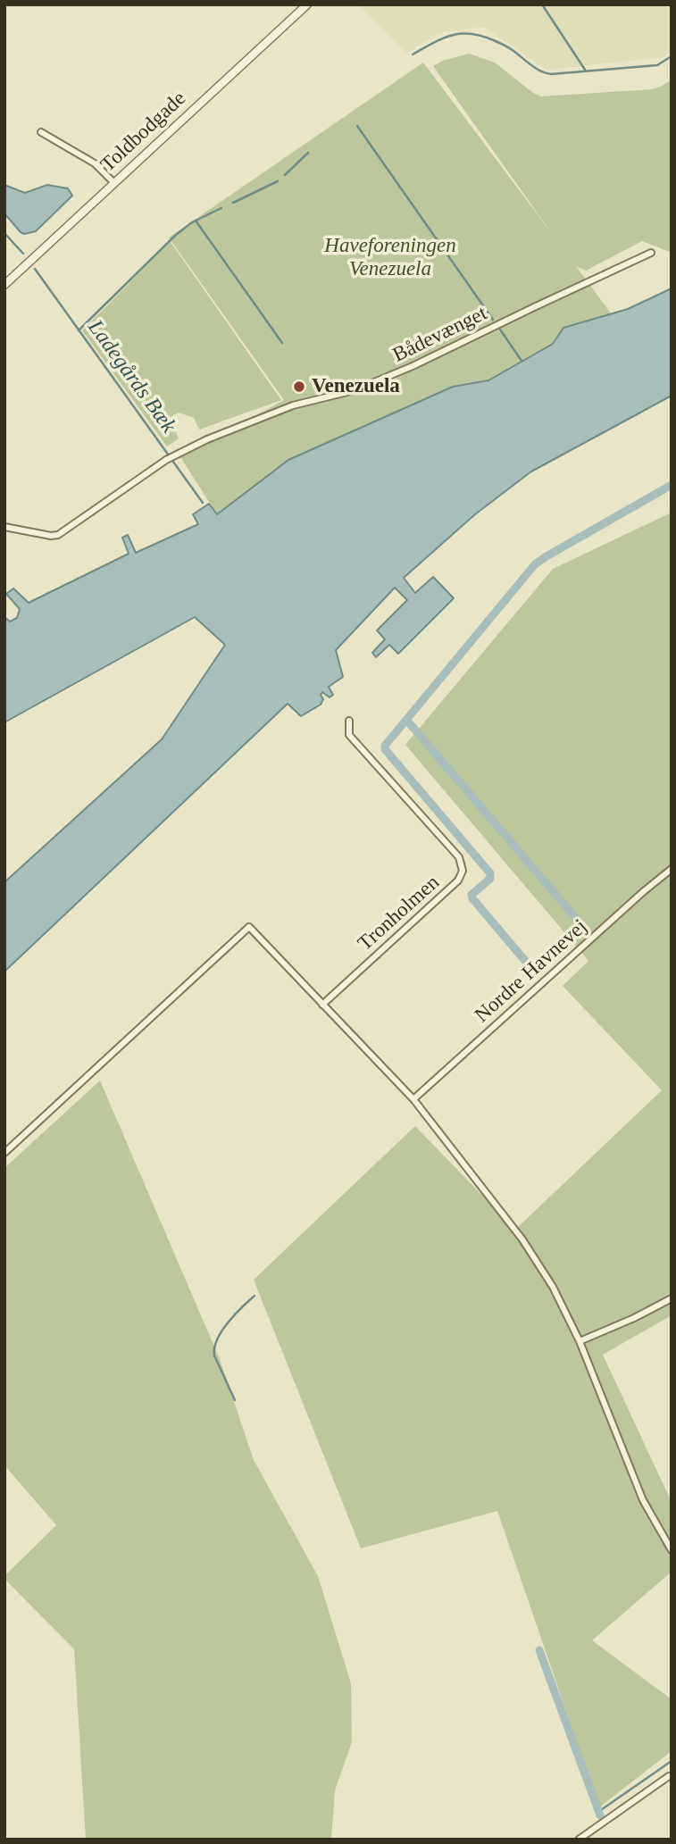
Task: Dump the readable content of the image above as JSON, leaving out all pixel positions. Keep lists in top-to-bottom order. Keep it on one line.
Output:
{"streets":{"street":["Toldbodgade","Bådevænget","Tronholmen","Nordre Havnevej"]},"water":["Ladegårds Bæk"],"parks":["Haveforeningen Venezuela"],"places":["Venezuela"]}
